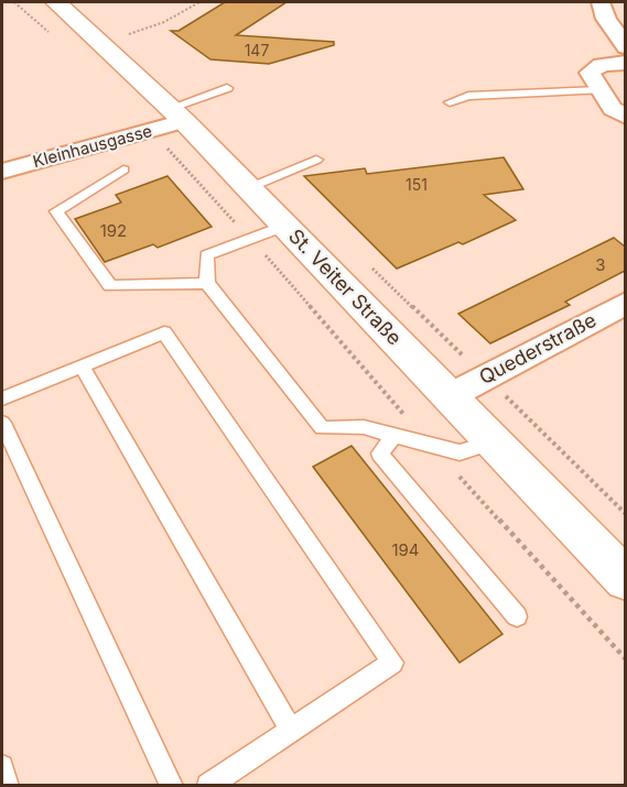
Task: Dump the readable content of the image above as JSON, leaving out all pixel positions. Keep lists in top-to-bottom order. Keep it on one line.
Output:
{"streets":{"main road":["St. Veiter Straße"],"street":["Kleinhausgasse","Quederstraße"]},"crossings":[["Kleinhausgasse","St. Veiter Straße"],["St. Veiter Straße","Quederstraße"]],"house_numbers":["147","151","192","3","194"]}
